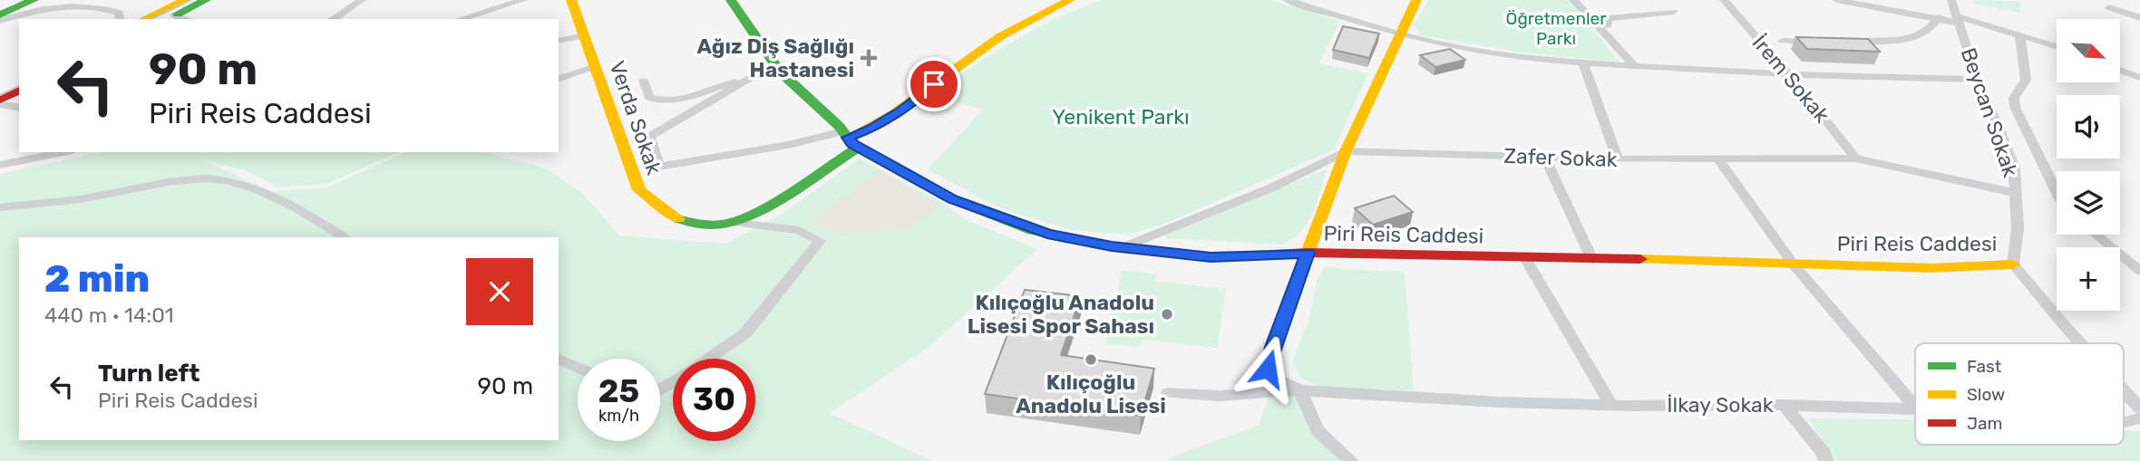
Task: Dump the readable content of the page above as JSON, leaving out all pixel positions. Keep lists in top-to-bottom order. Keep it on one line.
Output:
{"streets":{"street":["İrem Sokak","Beycan Sokak","Verda Sokak","Zafer Sokak","Piri Reis Caddesi","İlkay Sokak"]},"crossings":[["İrem Sokak","Zafer Sokak"],["Beycan Sokak","Zafer Sokak"],["Beycan Sokak","Piri Reis Caddesi"],["Verda Sokak","Piri Reis Caddesi"],["Zafer Sokak","Piri Reis Caddesi"],["Piri Reis Caddesi","İlkay Sokak"]],"parks":["Öğretmenler Parkı","Yenikent Parkı"],"places":{"health":["Ağız Diş Sağlığı Hastanesi"],"other":["Kılıçoğlu Anadolu Lisesi Spor Sahası","Kılıçoğlu Anadolu Lisesi"]},"legend":["Fast","Slow","Jam"],"north":"bottom right","page":{"map_buttons":"+","turn":["90 m","Piri Reis Caddesi"],"heading":["2 min","440 m · 14:01"],"list":[{"name":"Turn left","note":"Piri Reis Caddesi","value":"90 m"}],"speed":"25 km/h","limit":"30"}}
